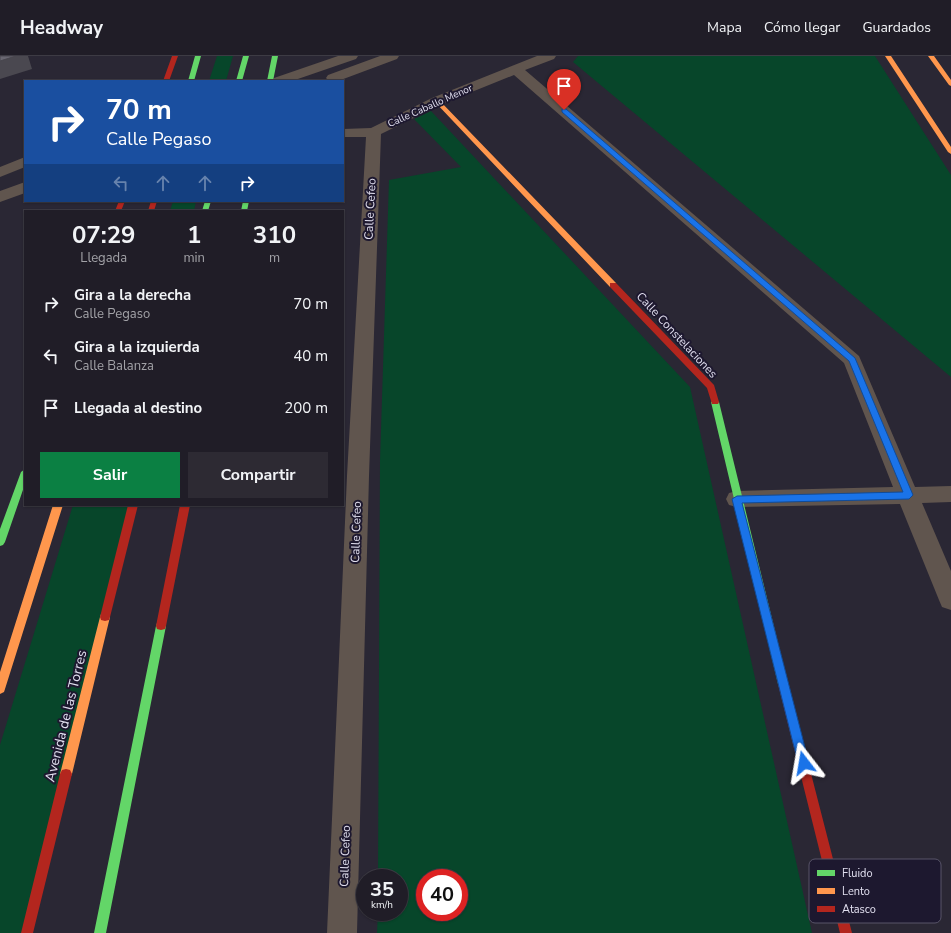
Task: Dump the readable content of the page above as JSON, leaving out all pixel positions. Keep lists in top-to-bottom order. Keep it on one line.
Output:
{"streets":{"main road":["Calle Constelaciones","Avenida de las Torres"],"street":["Calle Caballo Menor","Calle Cefeo"]},"crossings":[["Calle Caballo Menor","Calle Cefeo"],["Calle Caballo Menor","Calle Constelaciones"]],"legend":["Fluido","Lento","Atasco"],"page":{"header":"Headway","nav":["Mapa","Cómo llegar","Guardados"],"turn":["70 m","Calle Pegaso"],"eta":["07:29","Llegada","1","min","310","m"],"list":[{"name":"Gira a la derecha","note":"Calle Pegaso","value":"70 m"},{"name":"Gira a la izquierda","note":"Calle Balanza","value":"40 m"},{"name":"Llegada al destino","value":"200 m"}],"buttons":["Salir","Compartir"],"speed":"35 km/h","limit":"40"}}
